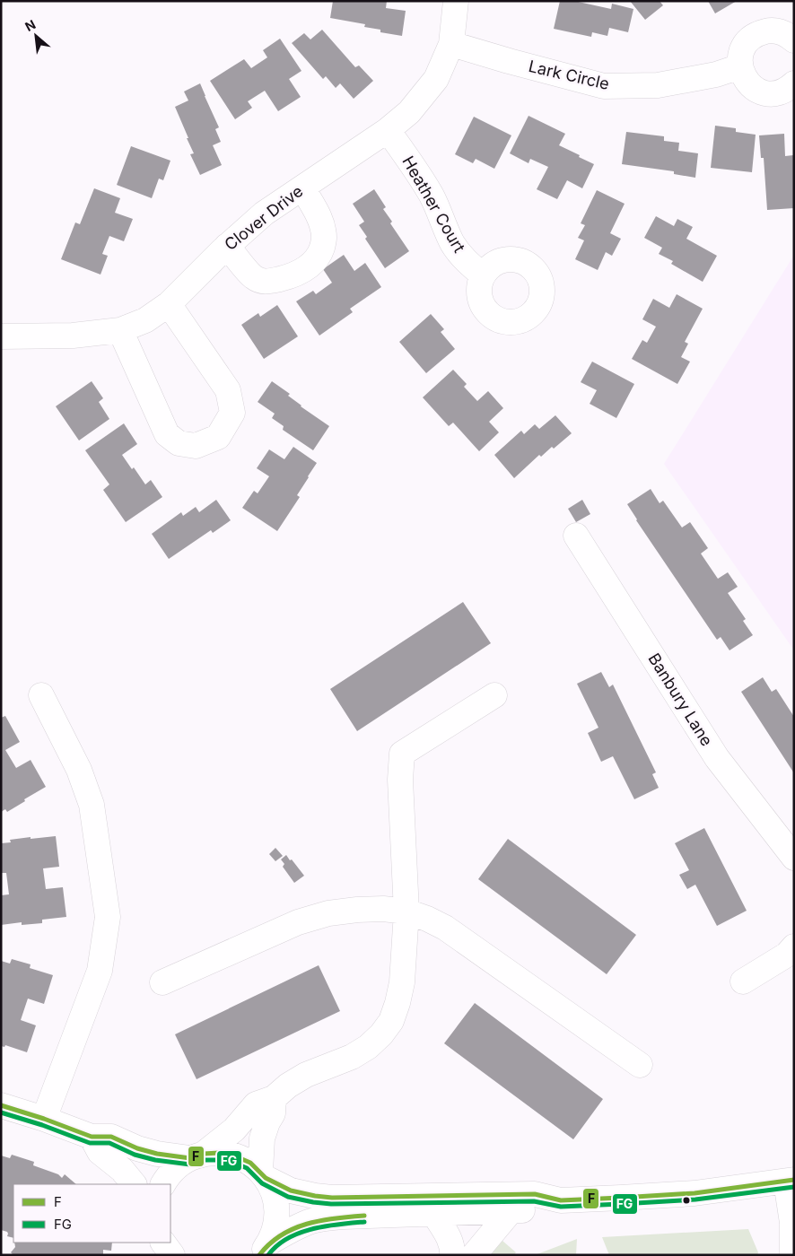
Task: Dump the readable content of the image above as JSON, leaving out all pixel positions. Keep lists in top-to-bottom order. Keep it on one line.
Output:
{"streets":{"street":["Lark Circle","Heather Court","Clover Drive","Banbury Lane"]},"crossings":[["Lark Circle","Clover Drive"],["Heather Court","Clover Drive"]],"lines":["transit line F","transit line FG"],"legend":["F","FG"],"north":"top left"}
